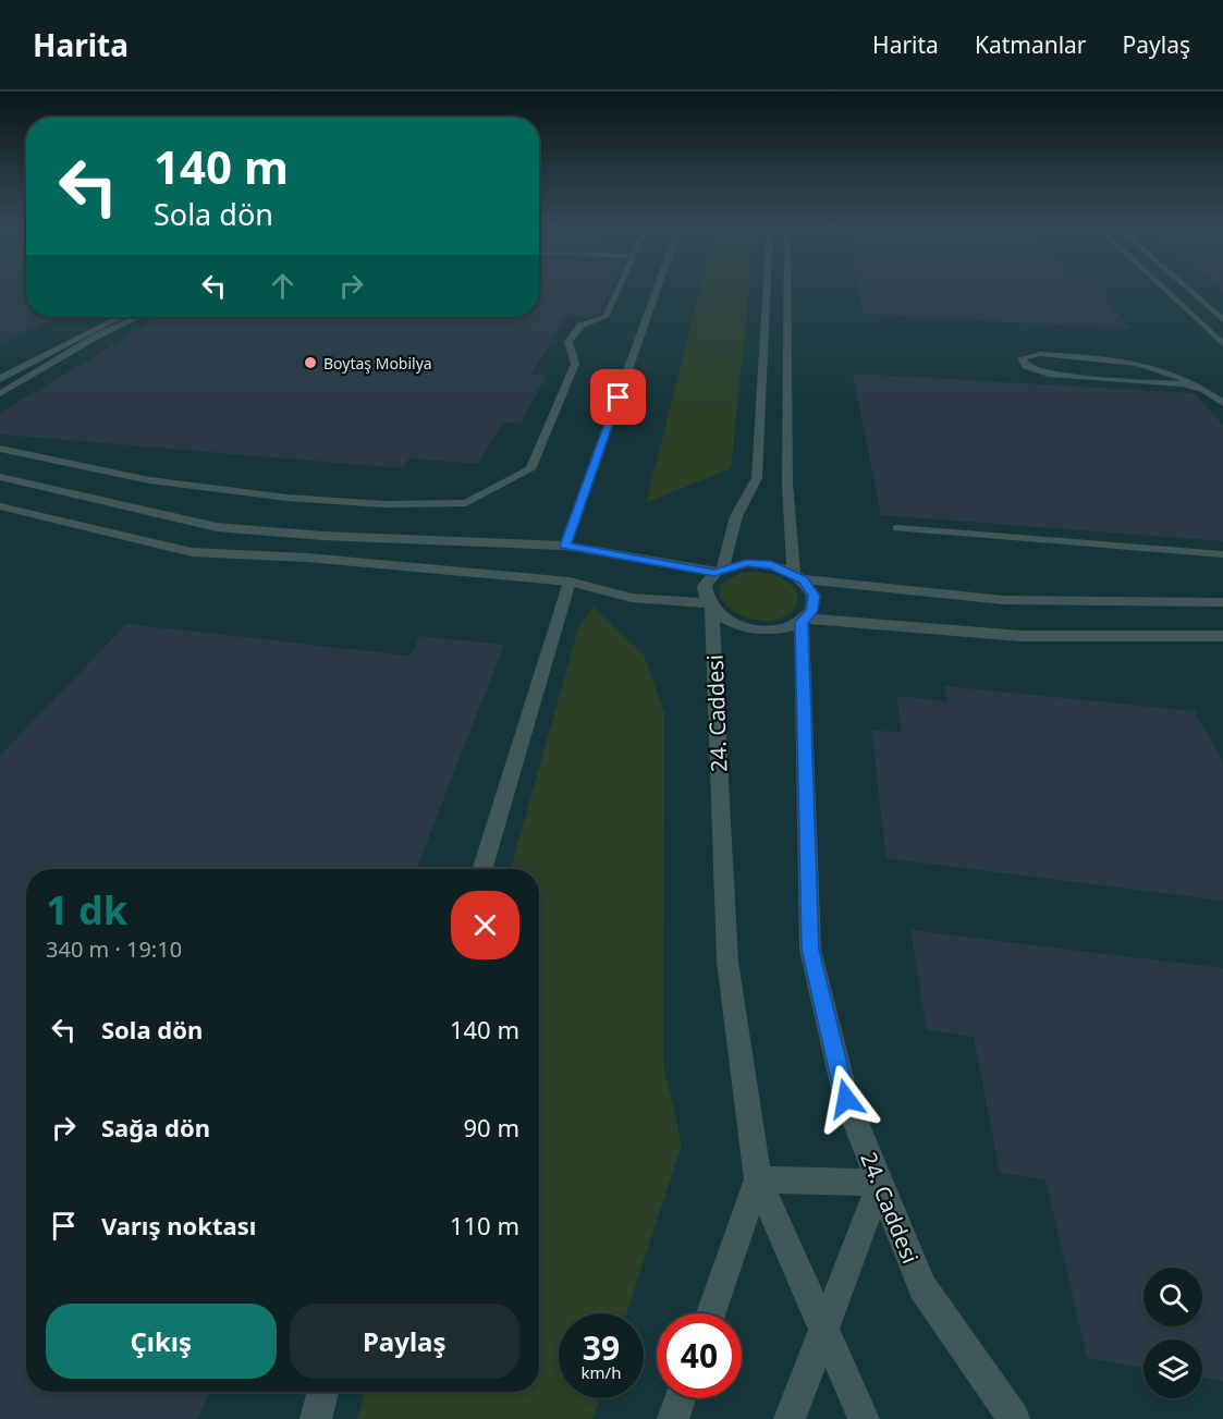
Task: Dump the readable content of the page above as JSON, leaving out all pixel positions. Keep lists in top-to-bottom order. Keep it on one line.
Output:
{"streets":{"street":["24. Caddesi"]},"places":["Boytaş Mobilya"],"page":{"header":"Harita","nav":["Harita","Katmanlar","Paylaş"],"turn":["140 m","Sola dön"],"heading":["1 dk","340 m · 19:10"],"list":[{"name":"Sola dön","value":"140 m"},{"name":"Sağa dön","value":"90 m"},{"name":"Varış noktası","value":"110 m"}],"buttons":["Çıkış","Paylaş"],"speed":"39 km/h","limit":"40"}}
